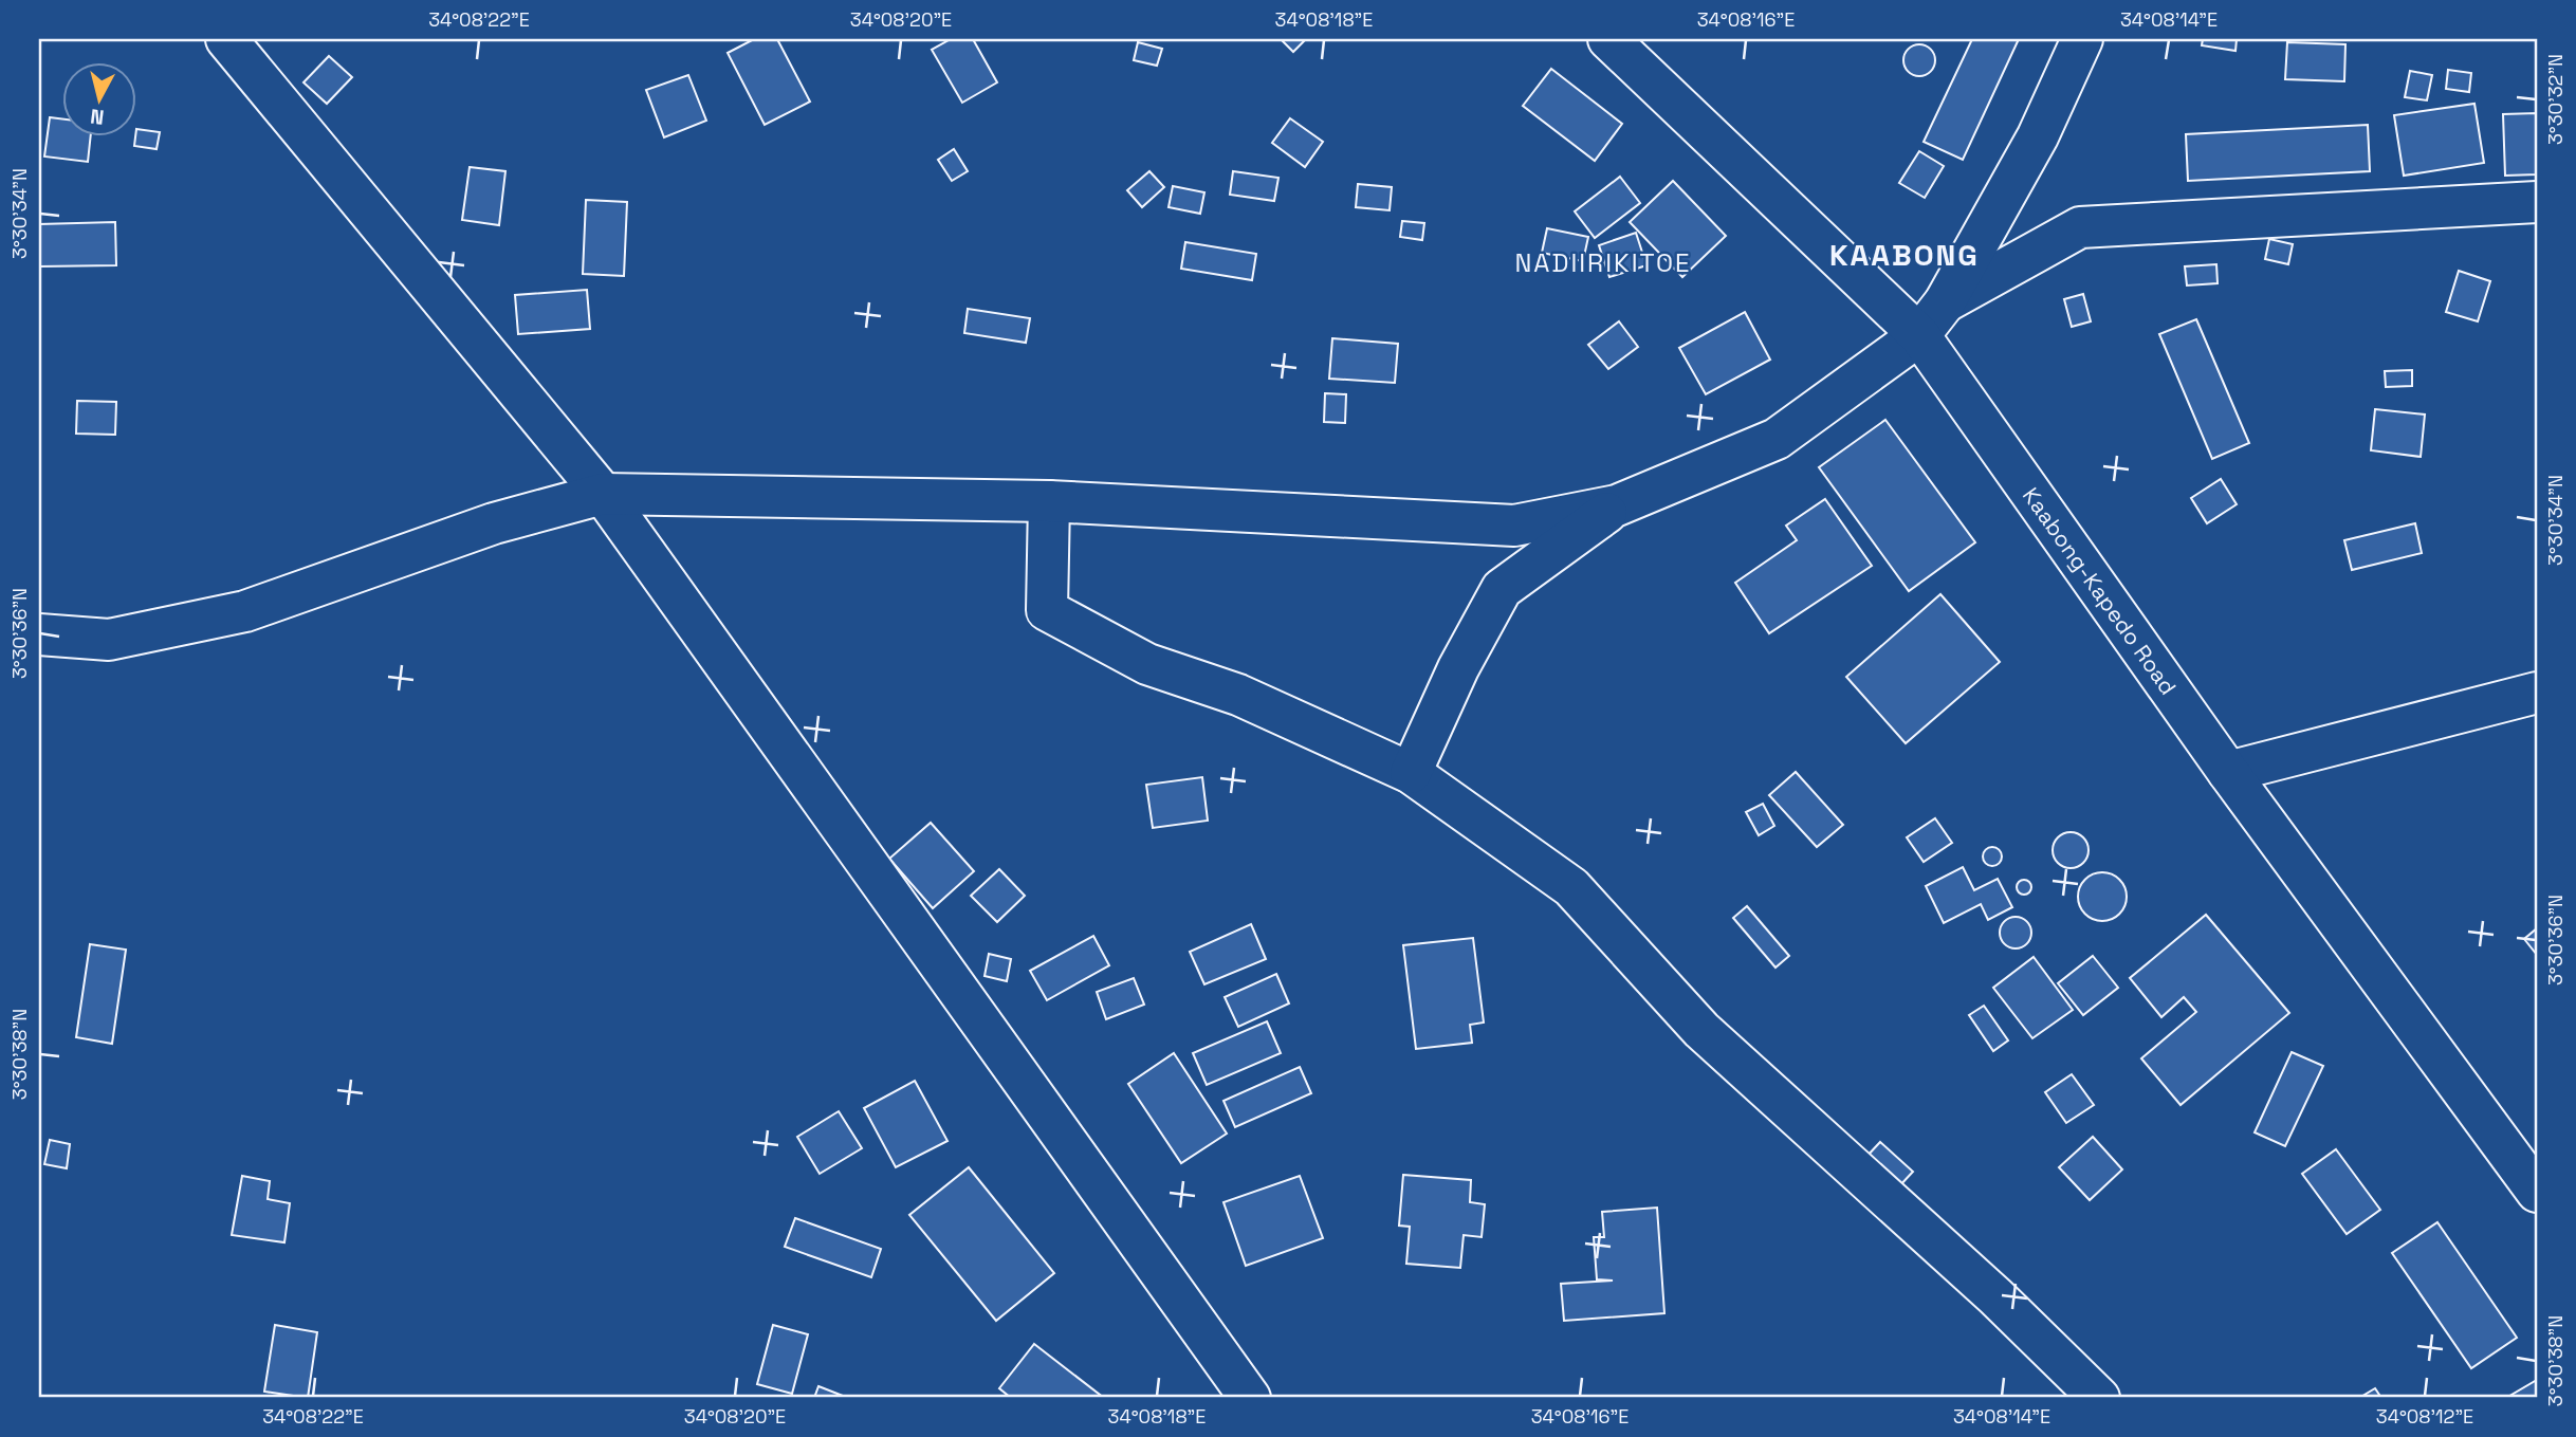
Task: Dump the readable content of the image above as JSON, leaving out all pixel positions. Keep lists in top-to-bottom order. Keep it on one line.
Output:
{"streets":{"street":["Kaabong-Kapedo Road"]},"districts":["KAABONG","NADIIRIKITOE"],"north":"bottom","coordinates":["34°08'22\"E","34°08'20\"E","34°08'18\"E","34°08'16\"E","34°08'14\"E","3°30'32\"N","3°30'34\"N","3°30'36\"N","3°30'38\"N","34°08'12\"E"]}
